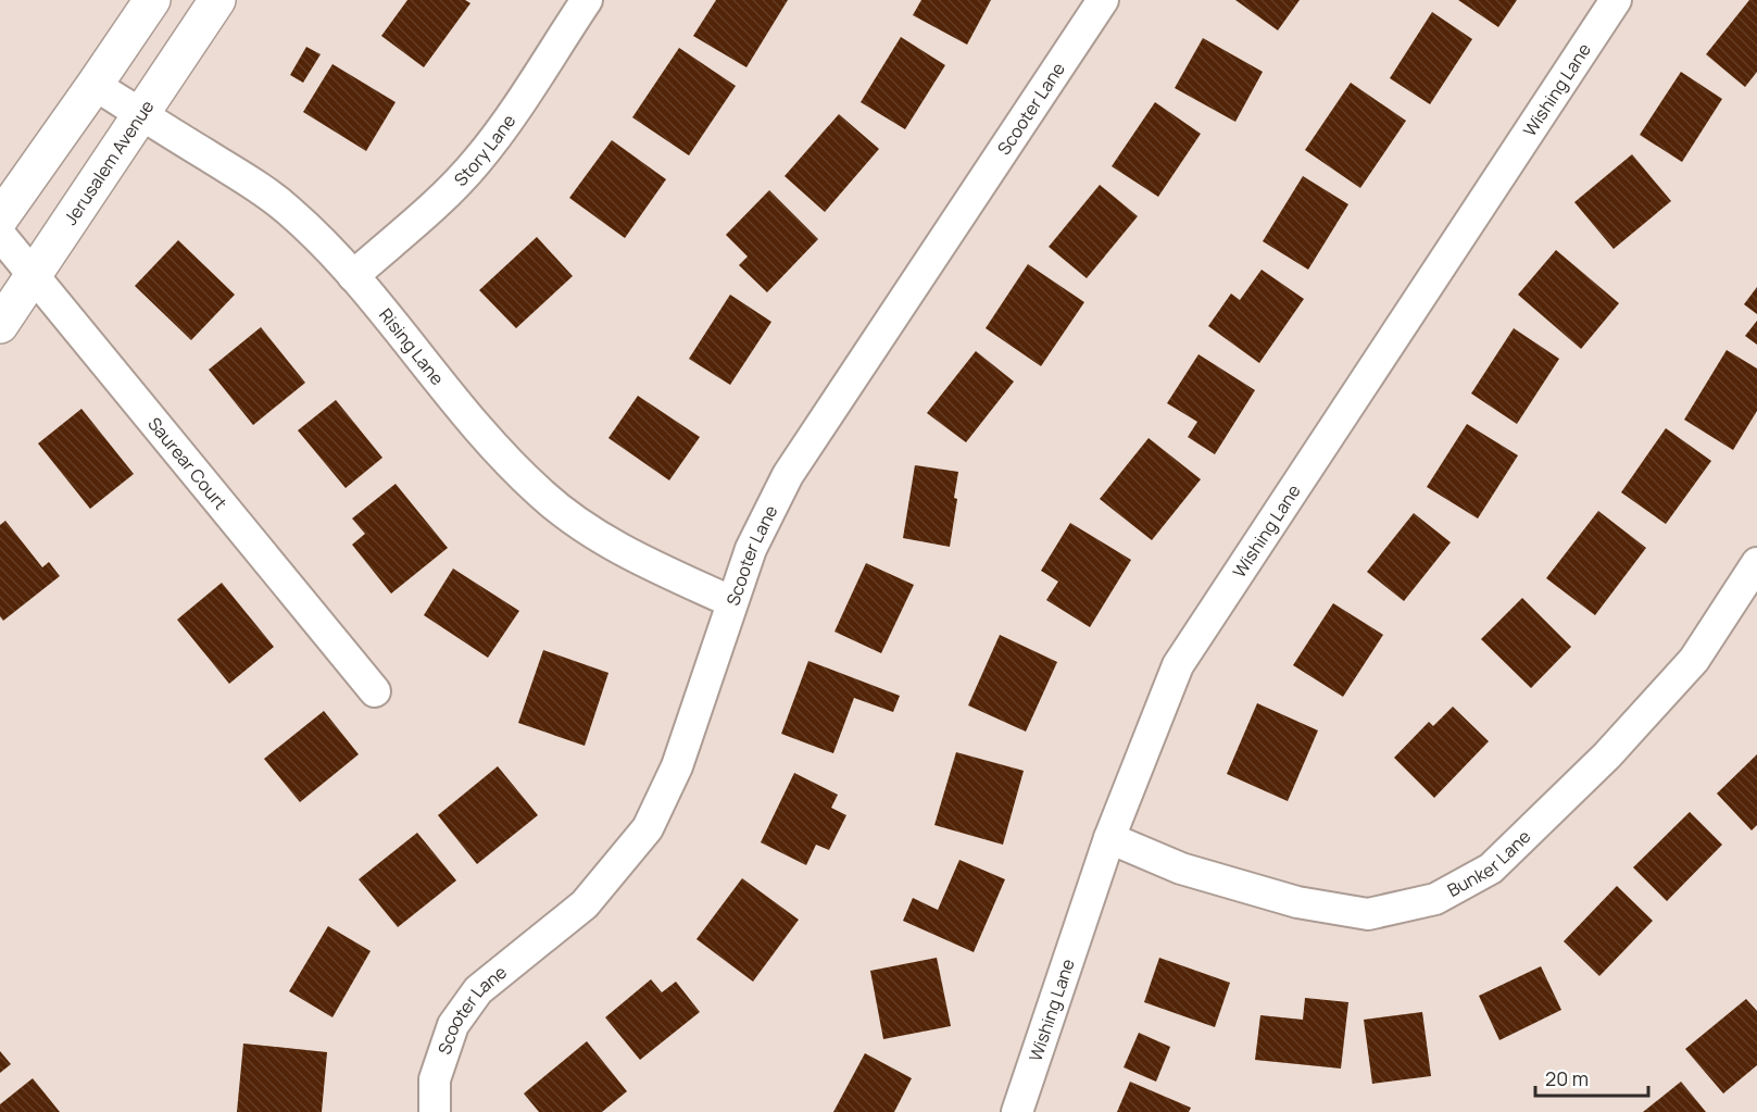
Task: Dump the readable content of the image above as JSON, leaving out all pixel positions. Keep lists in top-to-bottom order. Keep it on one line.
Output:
{"streets":{"main road":["Jerusalem Avenue"],"street":["Wishing Lane","Scooter Lane","Story Lane","Rising Lane","Saurear Court","Bunker Lane"]},"crossings":[["Wishing Lane","Bunker Lane"],["Scooter Lane","Rising Lane"],["Story Lane","Rising Lane"],["Jerusalem Avenue","Rising Lane"],["Jerusalem Avenue","Saurear Court"]],"scale_bar":"20 m"}
